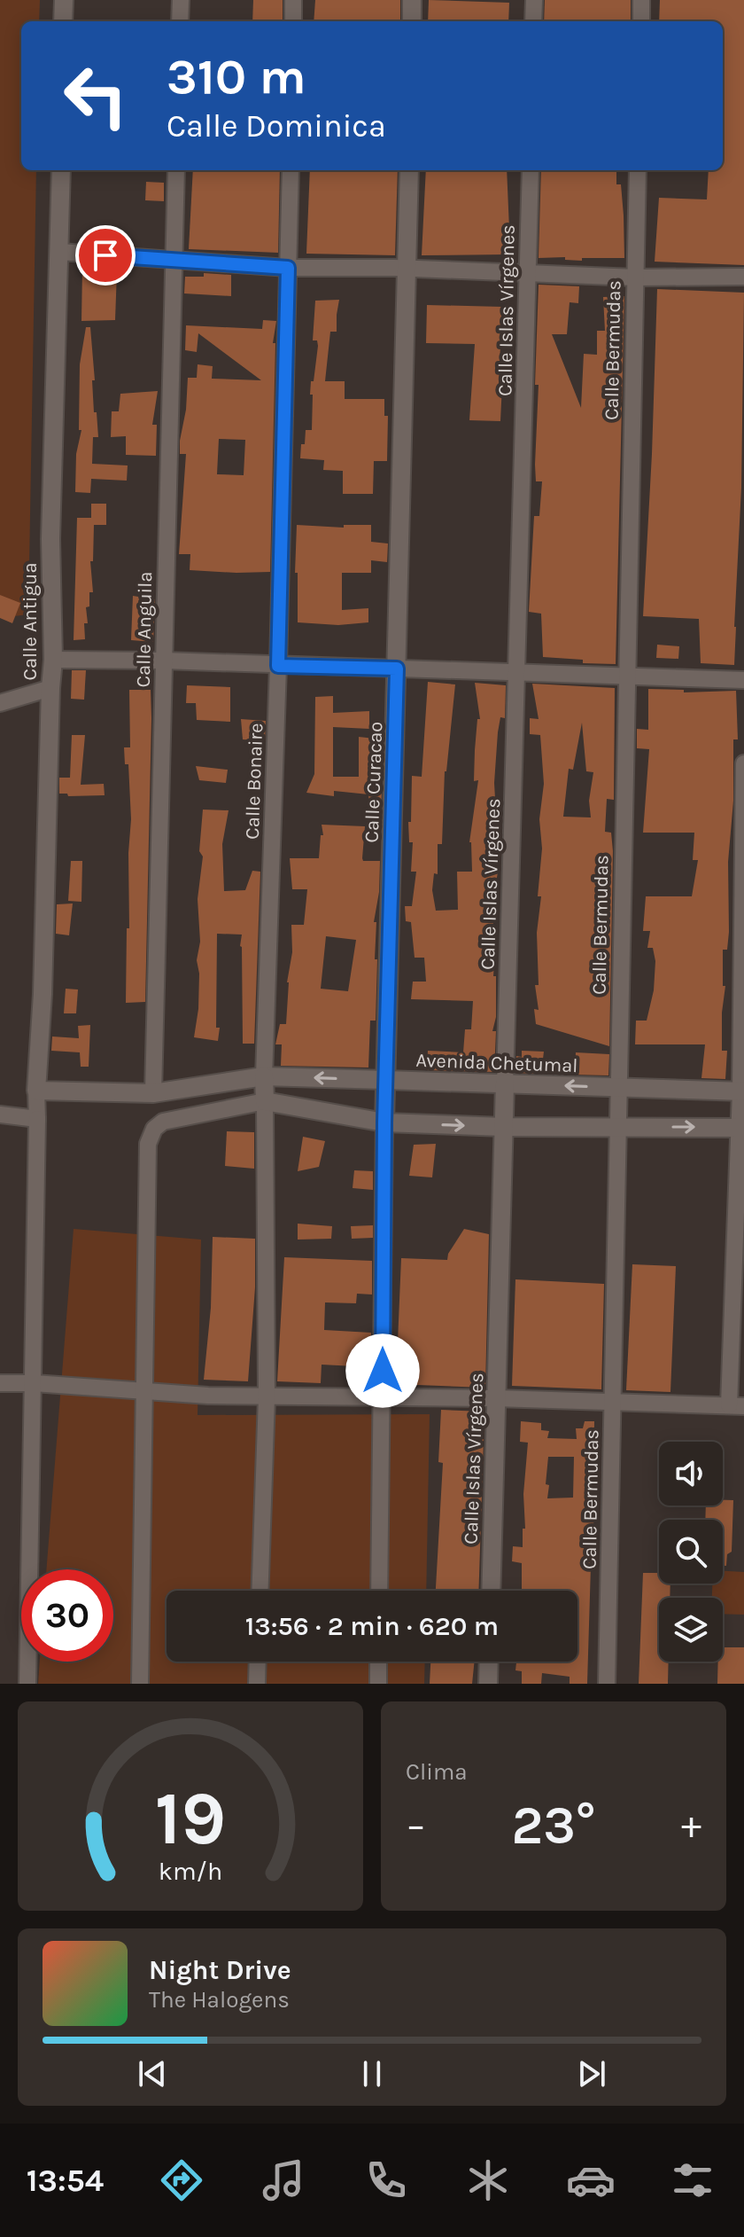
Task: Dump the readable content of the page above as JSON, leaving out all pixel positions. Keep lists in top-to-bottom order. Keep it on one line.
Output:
{"streets":{"main road":["Calle Islas Vírgenes","Calle Antigua","Calle Bonaire","Calle Curacao","Avenida Chetumal"],"street":["Calle Bermudas","Calle Anguila"]},"crossings":[["Calle Islas Vírgenes","Avenida Chetumal"],["Calle Bermudas","Avenida Chetumal"],["Calle Antigua","Avenida Chetumal"],["Calle Anguila","Avenida Chetumal"],["Calle Bonaire","Avenida Chetumal"],["Calle Curacao","Avenida Chetumal"]],"page":{"turn":["310 m","Calle Dominica"],"limit":"30","trip":"13:56 · 2 min · 620 m","tile":"Clima","heat":["−","23°","+"],"song":["Night Drive","The Halogens"],"tabs":"13:54","gauge":["19","km/h"]}}
